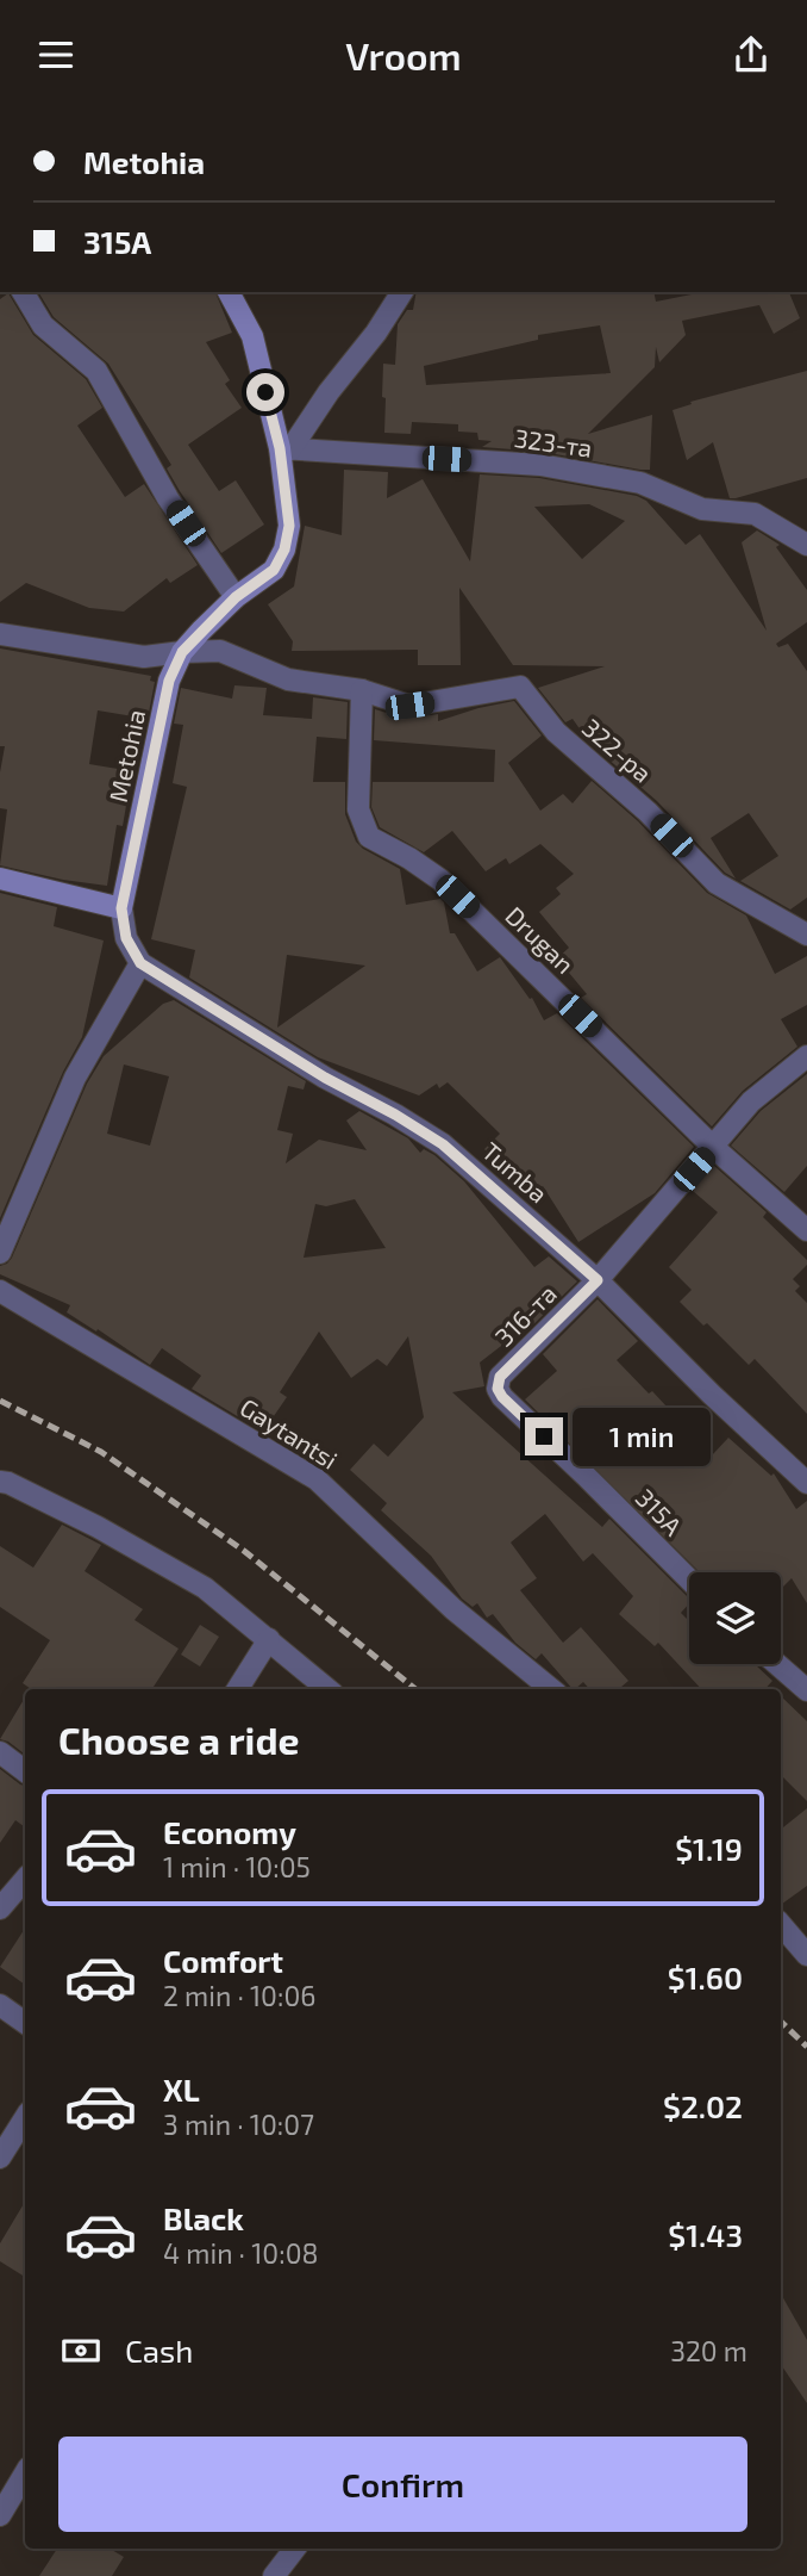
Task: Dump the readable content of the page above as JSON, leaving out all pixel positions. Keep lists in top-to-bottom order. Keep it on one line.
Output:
{"streets":{"street":["323-та","322-ра","Metohia","Drugan","Tumba","316-та","Gaytantsi","315А"]},"crossings":[["323-та","Metohia"],["322-ра","Drugan"],["Metohia","Tumba"],["Drugan","316-та"],["Tumba","316-та"],["316-та","315А"]],"page":{"header":"Vroom","banner":["Metohia","315А"],"bubble":"1 min","heading":"Choose a ride","list":[{"name":"Economy","note":"1 min · 10:05","value":"$1.19"},{"name":"Comfort","note":"2 min · 10:06","value":"$1.60"},{"name":"XL","note":"3 min · 10:07","value":"$2.02"},{"name":"Black","note":"4 min · 10:08","value":"$1.43"}],"pay":["Cash","320 m"],"buttons":"Confirm"}}
